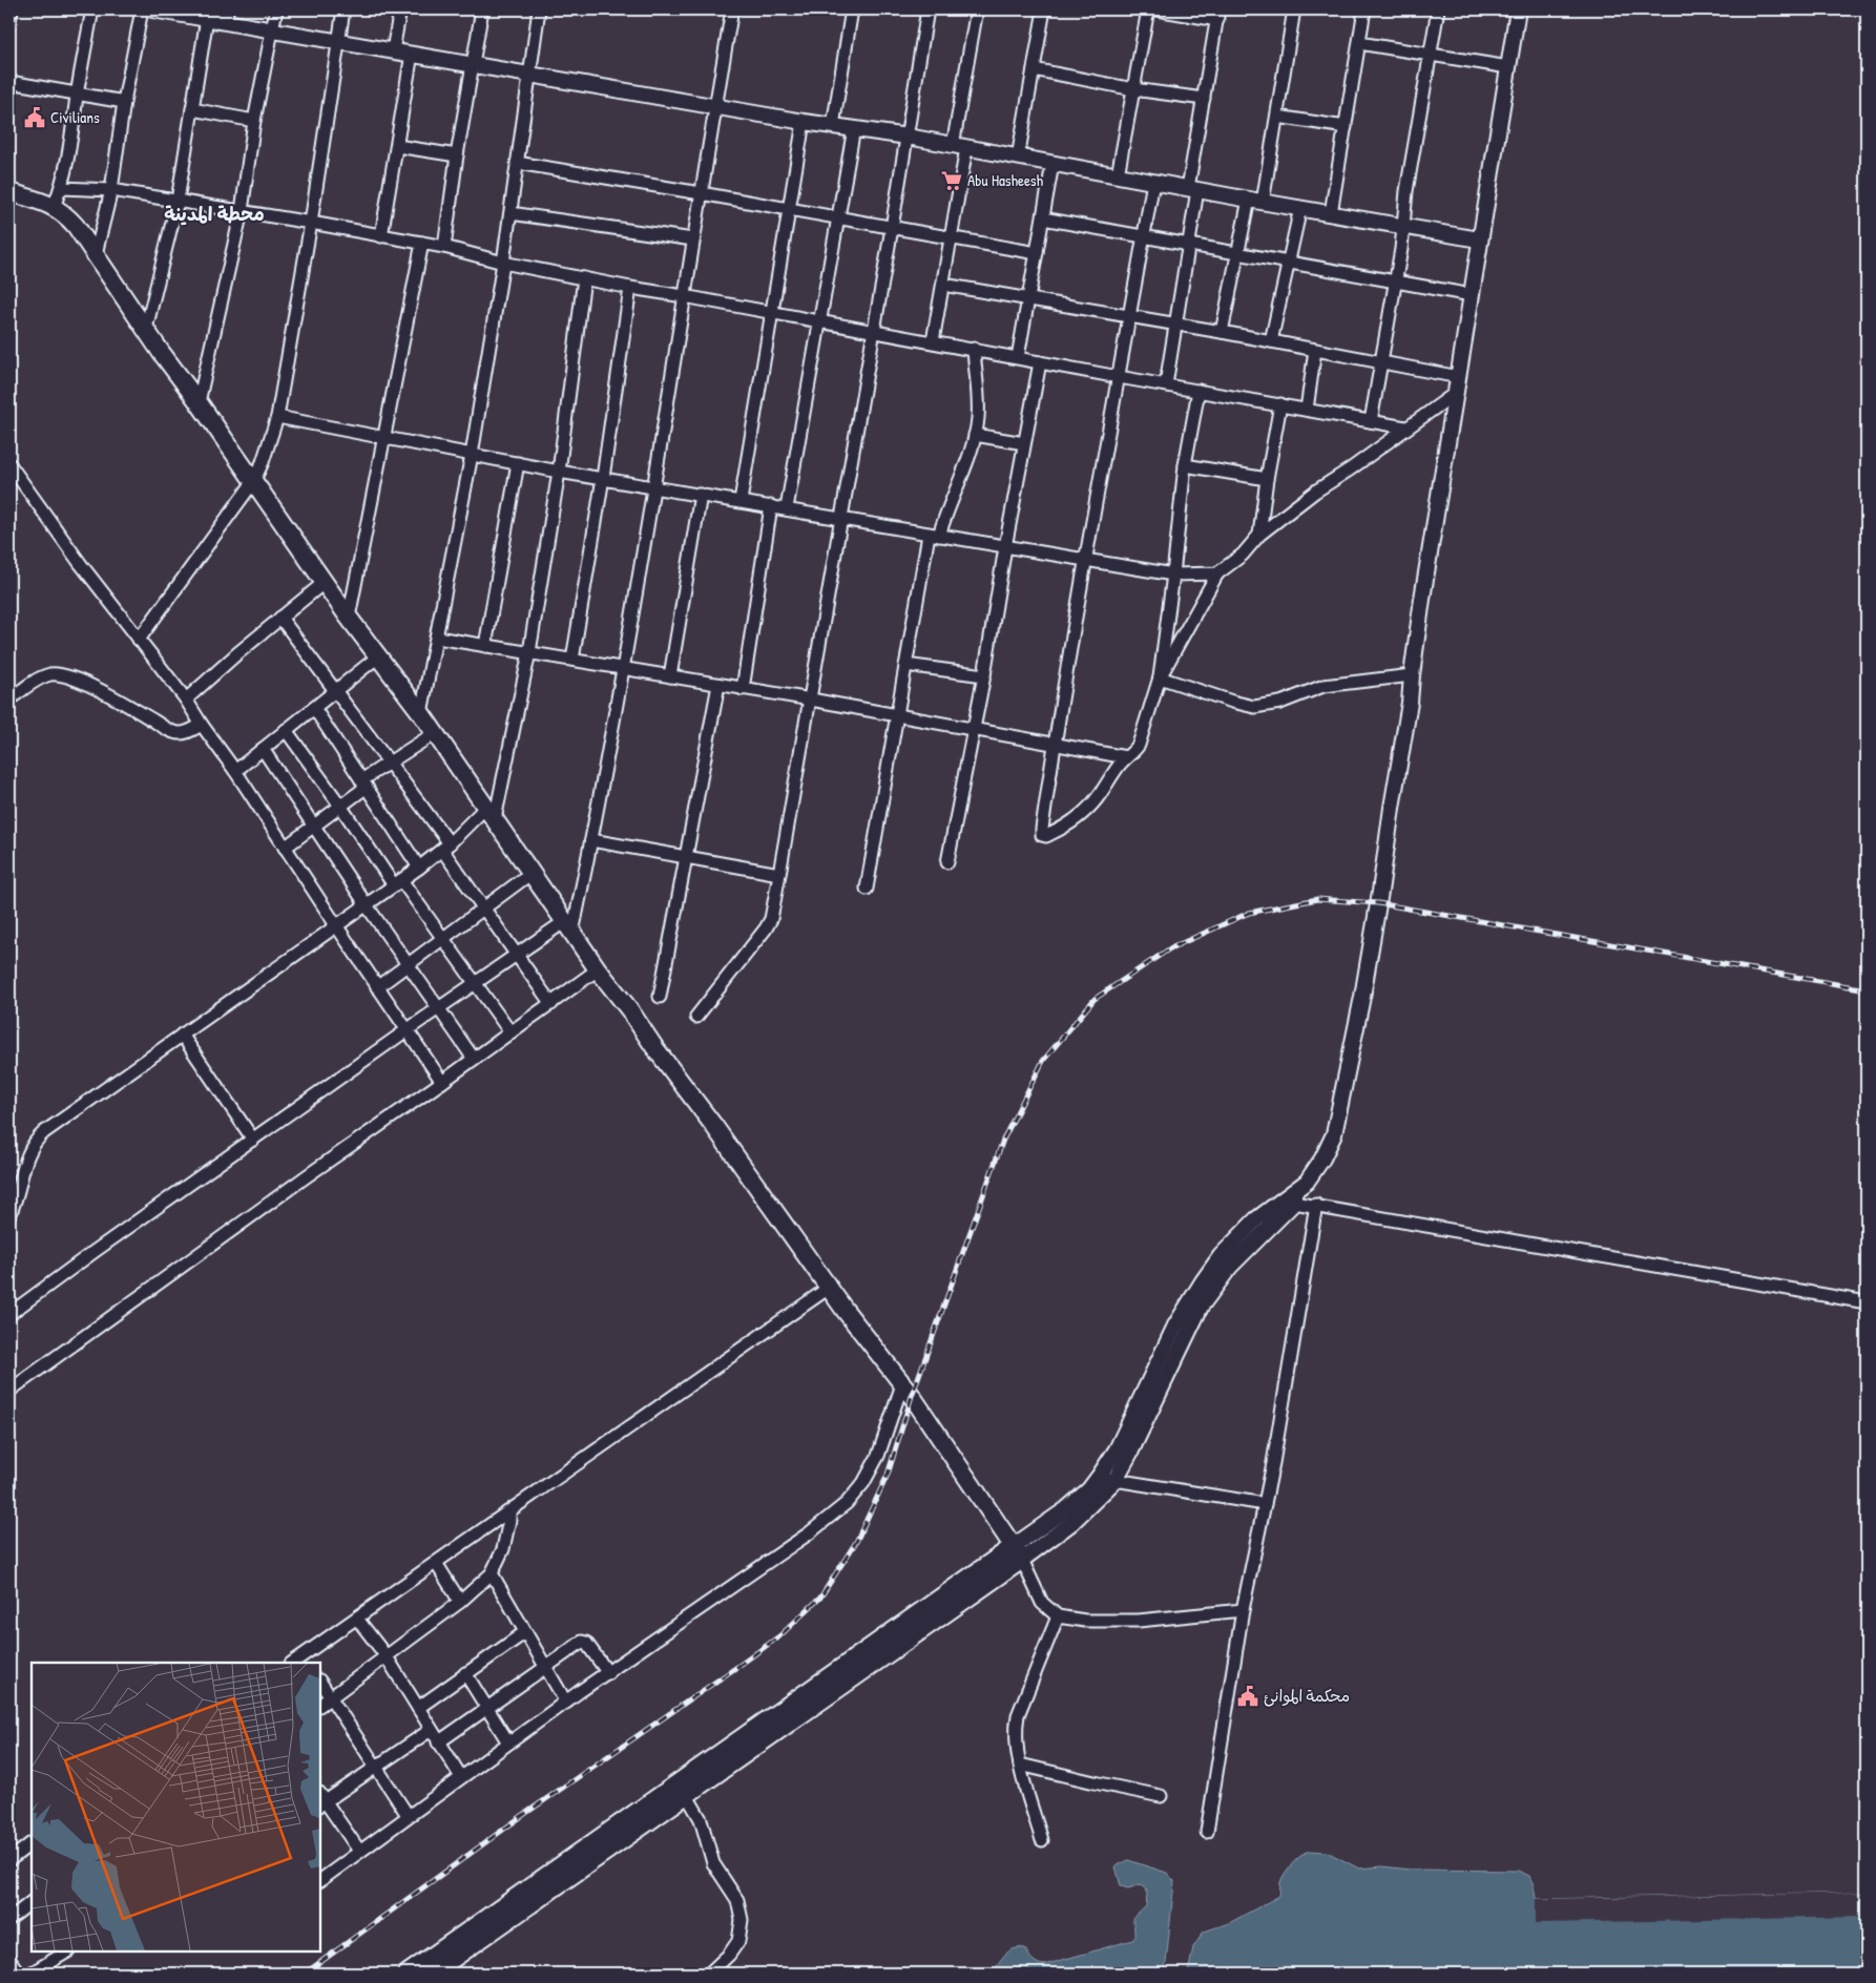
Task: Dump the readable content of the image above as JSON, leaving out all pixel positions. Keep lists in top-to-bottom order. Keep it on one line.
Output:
{"districts":["محطة المدينة"],"places":{"public building":["Civilians","محكمة الموانئ"],"supermarket":["Abu Hasheesh"]}}
